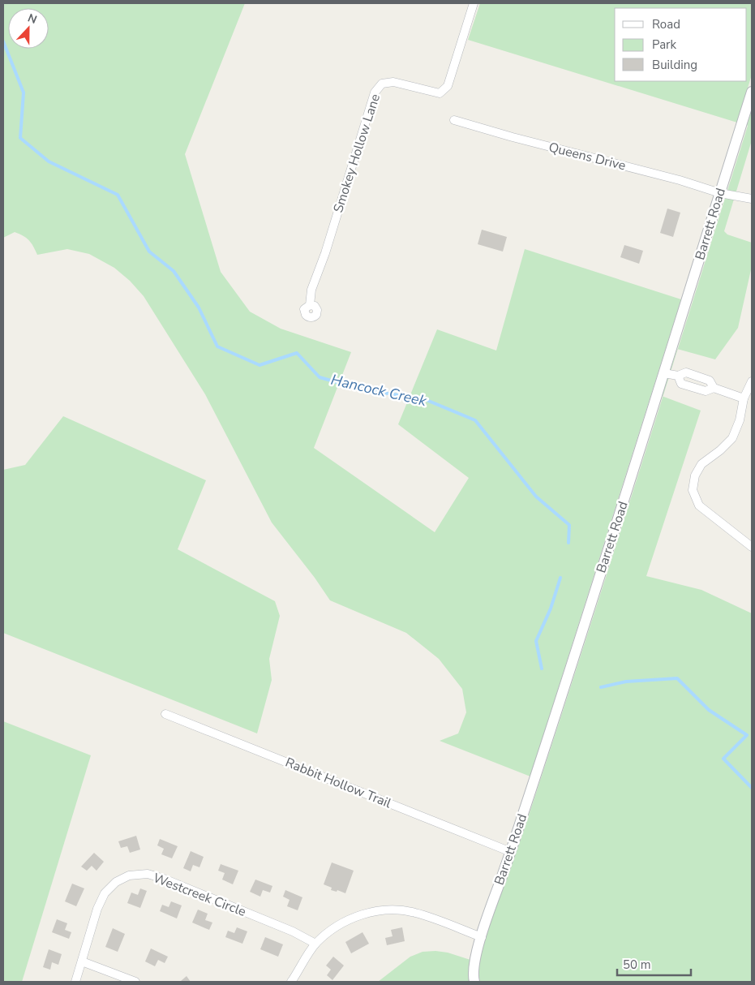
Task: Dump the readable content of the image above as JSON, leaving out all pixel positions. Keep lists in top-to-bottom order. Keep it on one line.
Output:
{"streets":{"street":["Smokey Hollow Lane","Queens Drive","Barrett Road","Rabbit Hollow Trail","Westcreek Circle"]},"crossings":[["Queens Drive","Barrett Road"],["Barrett Road","Rabbit Hollow Trail"]],"water":["Hancock Creek"],"legend":["Road","Park","Building"],"scale_bar":"50 m","north":"top"}
